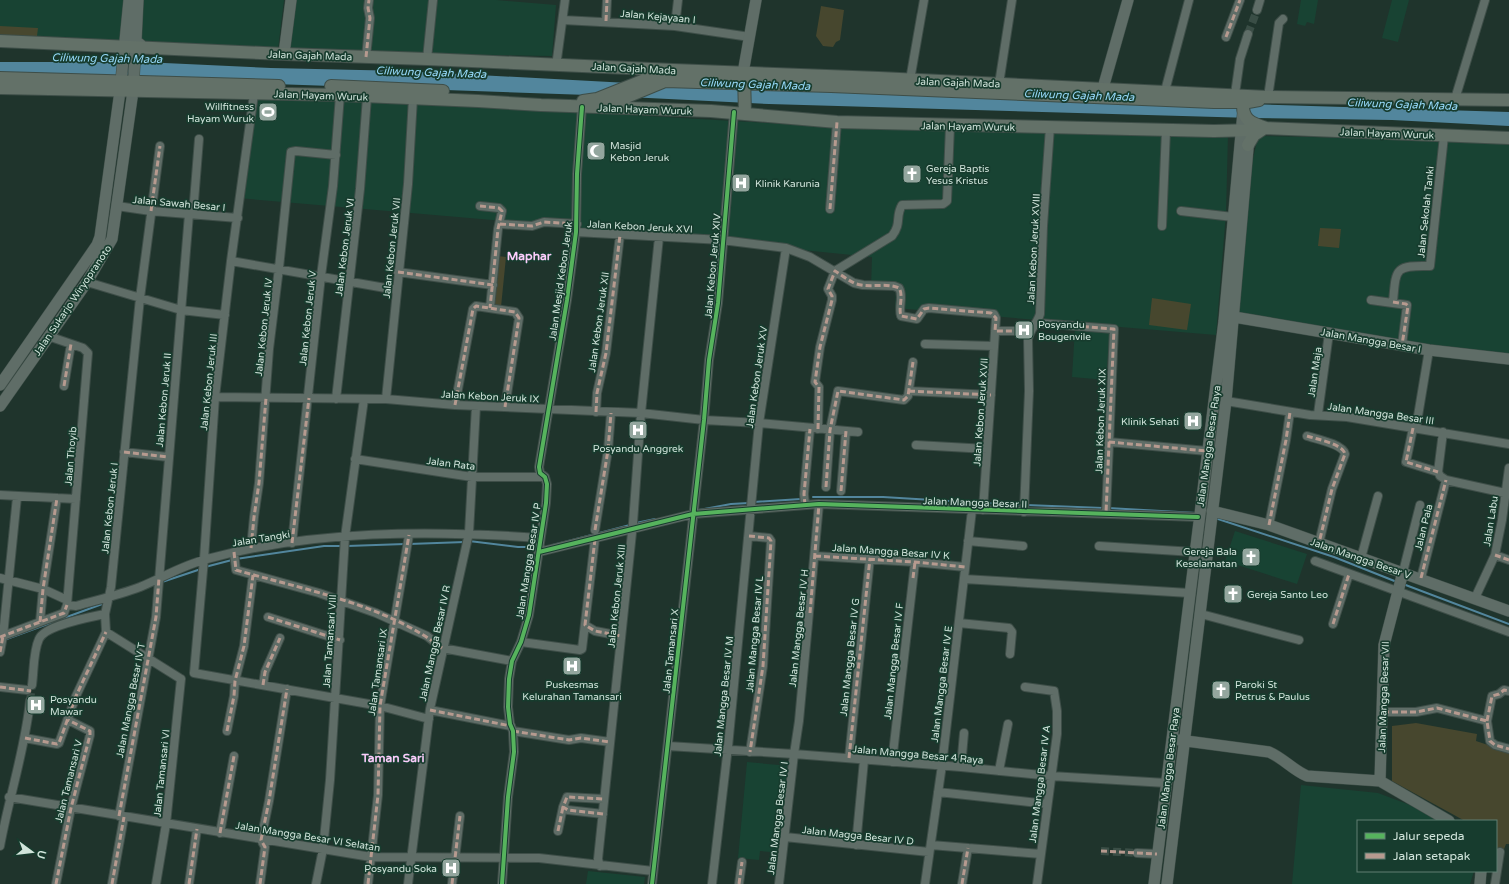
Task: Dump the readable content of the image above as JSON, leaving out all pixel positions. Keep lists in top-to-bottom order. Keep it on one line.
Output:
{"streets":{"main road":["Jalan Gajah Mada","Jalan Hayam Wuruk","Jalan Sukarjo Wiryopranoto","Jalan Mangga Besar I","Jalan Mangga Besar Raya","Jalan Mangga Besar V","Jalan Mangga Besar VII"],"street":["Jalan Kejayaan I","Jalan Sawah Besar I","Jalan Sekolah Tanki","Jalan Kebon Jeruk XVI","Jalan Kebon Jeruk VI","Jalan Kebon Jeruk VII","Jalan Kebon Jeruk XVIII","Jalan Kebon Jeruk XIV","Jalan Mesjid Kebon Jeruk","Jalan Kebon Jeruk V","Jalan Kebon Jeruk XII","Jalan Kebon Jeruk IV","Jalan Maja","Jalan Kebon Jeruk XV","Jalan Kebon Jeruk III","Jalan Kebon Jeruk IX","Jalan Kebon Jeruk II","Jalan Kebon Jeruk XVII","Jalan Mangga Besar III","Jalan Kebon Jeruk XIX","Jalan Thoyib","Jalan Rata","Jalan Mangga Besar II","Jalan Kebon Jeruk I","Jalan Labu","Jalan Pala","Jalan Tangki","Jalan Mangga Besar IV K","Jalan Mangga Besar IV P","Jalan Kebon Jeruk XIII","Jalan Mangga Besar IV H","Jalan Mangga Besar IV L","Jalan Tamansari VIII","Jalan Mangga Besar IV R","Jalan Tamansari X","Jalan Mangga Besar IV G","Jalan Mangga Besar IV F","Jalan Tamansari IX","Jalan Mangga Besar IV E","Jalan Mangga Besar IV M","Jalan Mangga Besar IV T","Jalan Mangga Besar 4 Raya","Jalan Tamansari VI","Jalan Tamansari V","Jalan Mangga Besar IV A","Jalan Mangga Besar IV I","Jalan Magga Besar IV D","Jalan Mangga Besar VI Selatan"]},"crossings":[["Jalan Gajah Mada","Jalan Hayam Wuruk"],["Jalan Gajah Mada","Jalan Sukarjo Wiryopranoto"],["Jalan Gajah Mada","Jalan Mangga Besar Raya"],["Jalan Hayam Wuruk","Jalan Sekolah Tanki"],["Jalan Hayam Wuruk","Jalan Kebon Jeruk VI"],["Jalan Hayam Wuruk","Jalan Kebon Jeruk VII"],["Jalan Hayam Wuruk","Jalan Kebon Jeruk XVIII"],["Jalan Hayam Wuruk","Jalan Kebon Jeruk XIV"],["Jalan Hayam Wuruk","Jalan Mesjid Kebon Jeruk"],["Jalan Hayam Wuruk","Jalan Sukarjo Wiryopranoto"],["Jalan Hayam Wuruk","Jalan Kebon Jeruk V"],["Jalan Hayam Wuruk","Jalan Kebon Jeruk III"],["Jalan Hayam Wuruk","Jalan Mangga Besar Raya"],["Jalan Sawah Besar I","Jalan Sukarjo Wiryopranoto"],["Jalan Sawah Besar I","Jalan Kebon Jeruk III"],["Jalan Sawah Besar I","Jalan Kebon Jeruk II"],["Jalan Kebon Jeruk XVI","Jalan Kebon Jeruk XIV"],["Jalan Kebon Jeruk XVI","Jalan Mesjid Kebon Jeruk"],["Jalan Kebon Jeruk XVI","Jalan Kebon Jeruk XII"],["Jalan Kebon Jeruk XVI","Jalan Kebon Jeruk XV"],["Jalan Kebon Jeruk XVI","Jalan Kebon Jeruk XVII"],["Jalan Kebon Jeruk XVI","Jalan Kebon Jeruk XIII"],["Jalan Kebon Jeruk VI","Jalan Kebon Jeruk IX"],["Jalan Kebon Jeruk VII","Jalan Kebon Jeruk IX"],["Jalan Kebon Jeruk XVIII","Jalan Kebon Jeruk XIX"],["Jalan Kebon Jeruk XIV","Jalan Kebon Jeruk IX"],["Jalan Kebon Jeruk XIV","Jalan Tamansari X"],["Jalan Mesjid Kebon Jeruk","Jalan Kebon Jeruk IX"],["Jalan Mesjid Kebon Jeruk","Jalan Mangga Besar IV P"],["Jalan Sukarjo Wiryopranoto","Jalan Thoyib"],["Jalan Kebon Jeruk V","Jalan Kebon Jeruk IV"],["Jalan Kebon Jeruk V","Jalan Kebon Jeruk IX"],["Jalan Kebon Jeruk V","Jalan Tangki"],["Jalan Kebon Jeruk XII","Jalan Kebon Jeruk IX"],["Jalan Kebon Jeruk IV","Jalan Kebon Jeruk IX"],["Jalan Kebon Jeruk IV","Jalan Tangki"],["Jalan Mangga Besar I","Jalan Maja"],["Jalan Mangga Besar I","Jalan Mangga Besar Raya"],["Jalan Maja","Jalan Mangga Besar III"],["Jalan Kebon Jeruk XV","Jalan Kebon Jeruk IX"],["Jalan Kebon Jeruk XV","Jalan Mangga Besar II"],["Jalan Kebon Jeruk XV","Jalan Mangga Besar IV M"],["Jalan Kebon Jeruk III","Jalan Kebon Jeruk IX"],["Jalan Kebon Jeruk III","Jalan Tangki"],["Jalan Kebon Jeruk IX","Jalan Mangga Besar IV P"],["Jalan Kebon Jeruk IX","Jalan Kebon Jeruk XIII"],["Jalan Kebon Jeruk IX","Jalan Tamansari VIII"],["Jalan Kebon Jeruk IX","Jalan Mangga Besar IV R"],["Jalan Kebon Jeruk IX","Jalan Tamansari X"],["Jalan Kebon Jeruk II","Jalan Tangki"],["Jalan Kebon Jeruk II","Jalan Mangga Besar IV T"],["Jalan Kebon Jeruk XVII","Jalan Mangga Besar II"],["Jalan Mangga Besar III","Jalan Mangga Besar Raya"],["Jalan Kebon Jeruk XIX","Jalan Mangga Besar II"],["Jalan Mangga Besar Raya","Jalan Mangga Besar II"],["Jalan Mangga Besar Raya","Jalan Mangga Besar V"],["Jalan Mangga Besar Raya","Jalan Mangga Besar 4 Raya"],["Jalan Thoyib","Jalan Tangki"],["Jalan Rata","Jalan Mangga Besar IV P"],["Jalan Rata","Jalan Tamansari VIII"],["Jalan Rata","Jalan Mangga Besar IV R"],["Jalan Mangga Besar II","Jalan Mangga Besar IV P"],["Jalan Mangga Besar II","Jalan Kebon Jeruk XIII"],["Jalan Mangga Besar II","Jalan Mangga Besar IV H"],["Jalan Mangga Besar II","Jalan Tamansari X"],["Jalan Mangga Besar II","Jalan Mangga Besar IV E"],["Jalan Mangga Besar II","Jalan Mangga Besar IV M"],["Jalan Kebon Jeruk I","Jalan Tangki"],["Jalan Labu","Jalan Mangga Besar V"],["Jalan Pala","Jalan Mangga Besar V"],["Jalan Tangki","Jalan Mangga Besar IV P"],["Jalan Tangki","Jalan Tamansari VIII"],["Jalan Tangki","Jalan Mangga Besar IV R"],["Jalan Tangki","Jalan Tamansari IX"],["Jalan Mangga Besar IV K","Jalan Mangga Besar IV H"],["Jalan Mangga Besar IV K","Jalan Mangga Besar IV G"],["Jalan Mangga Besar IV K","Jalan Mangga Besar IV F"],["Jalan Mangga Besar IV K","Jalan Mangga Besar IV E"],["Jalan Mangga Besar V","Jalan Mangga Besar VII"],["Jalan Mangga Besar IV P","Jalan Mangga Besar VI Selatan"],["Jalan Kebon Jeruk XIII","Jalan Mangga Besar VI Selatan"],["Jalan Mangga Besar IV H","Jalan Mangga Besar 4 Raya"],["Jalan Mangga Besar IV H","Jalan Mangga Besar IV I"],["Jalan Mangga Besar IV L","Jalan Mangga Besar IV M"],["Jalan Mangga Besar IV L","Jalan Mangga Besar 4 Raya"],["Jalan Tamansari VIII","Jalan Mangga Besar VI Selatan"],["Jalan Mangga Besar IV R","Jalan Mangga Besar VI Selatan"],["Jalan Tamansari X","Jalan Mangga Besar 4 Raya"],["Jalan Tamansari X","Jalan Mangga Besar VI Selatan"],["Jalan Mangga Besar IV G","Jalan Mangga Besar 4 Raya"],["Jalan Mangga Besar IV F","Jalan Mangga Besar 4 Raya"],["Jalan Tamansari IX","Jalan Mangga Besar VI Selatan"],["Jalan Mangga Besar IV E","Jalan Mangga Besar 4 Raya"],["Jalan Mangga Besar IV E","Jalan Magga Besar IV D"],["Jalan Mangga Besar IV M","Jalan Mangga Besar 4 Raya"],["Jalan Mangga Besar IV T","Jalan Mangga Besar VI Selatan"],["Jalan Mangga Besar 4 Raya","Jalan Mangga Besar IV A"],["Jalan Mangga Besar 4 Raya","Jalan Mangga Besar IV I"],["Jalan Tamansari VI","Jalan Mangga Besar VI Selatan"],["Jalan Tamansari V","Jalan Mangga Besar VI Selatan"],["Jalan Mangga Besar IV A","Jalan Magga Besar IV D"],["Jalan Mangga Besar IV I","Jalan Magga Besar IV D"]],"districts":["Maphar","Taman Sari"],"water":["Ciliwung Gajah Mada"],"places":{"sports":["Willfitness Hayam Wuruk"],"mosque":["Masjid Kebon Jeruk"],"church":["Gereja Baptis Yesus Kristus","Gereja Bala Keselamatan","Gereja Santo Leo","Paroki St Petrus & Paulus"],"hospital":["Klinik Karunia","Posyandu Bougenvile","Klinik Sehati","Posyandu Anggrek","Puskesmas Kelurahan Tamansari","Posyandu Mawar","Posyandu Soka"]},"legend":["Jalur sepeda","Jalan setapak"],"north":"right"}
